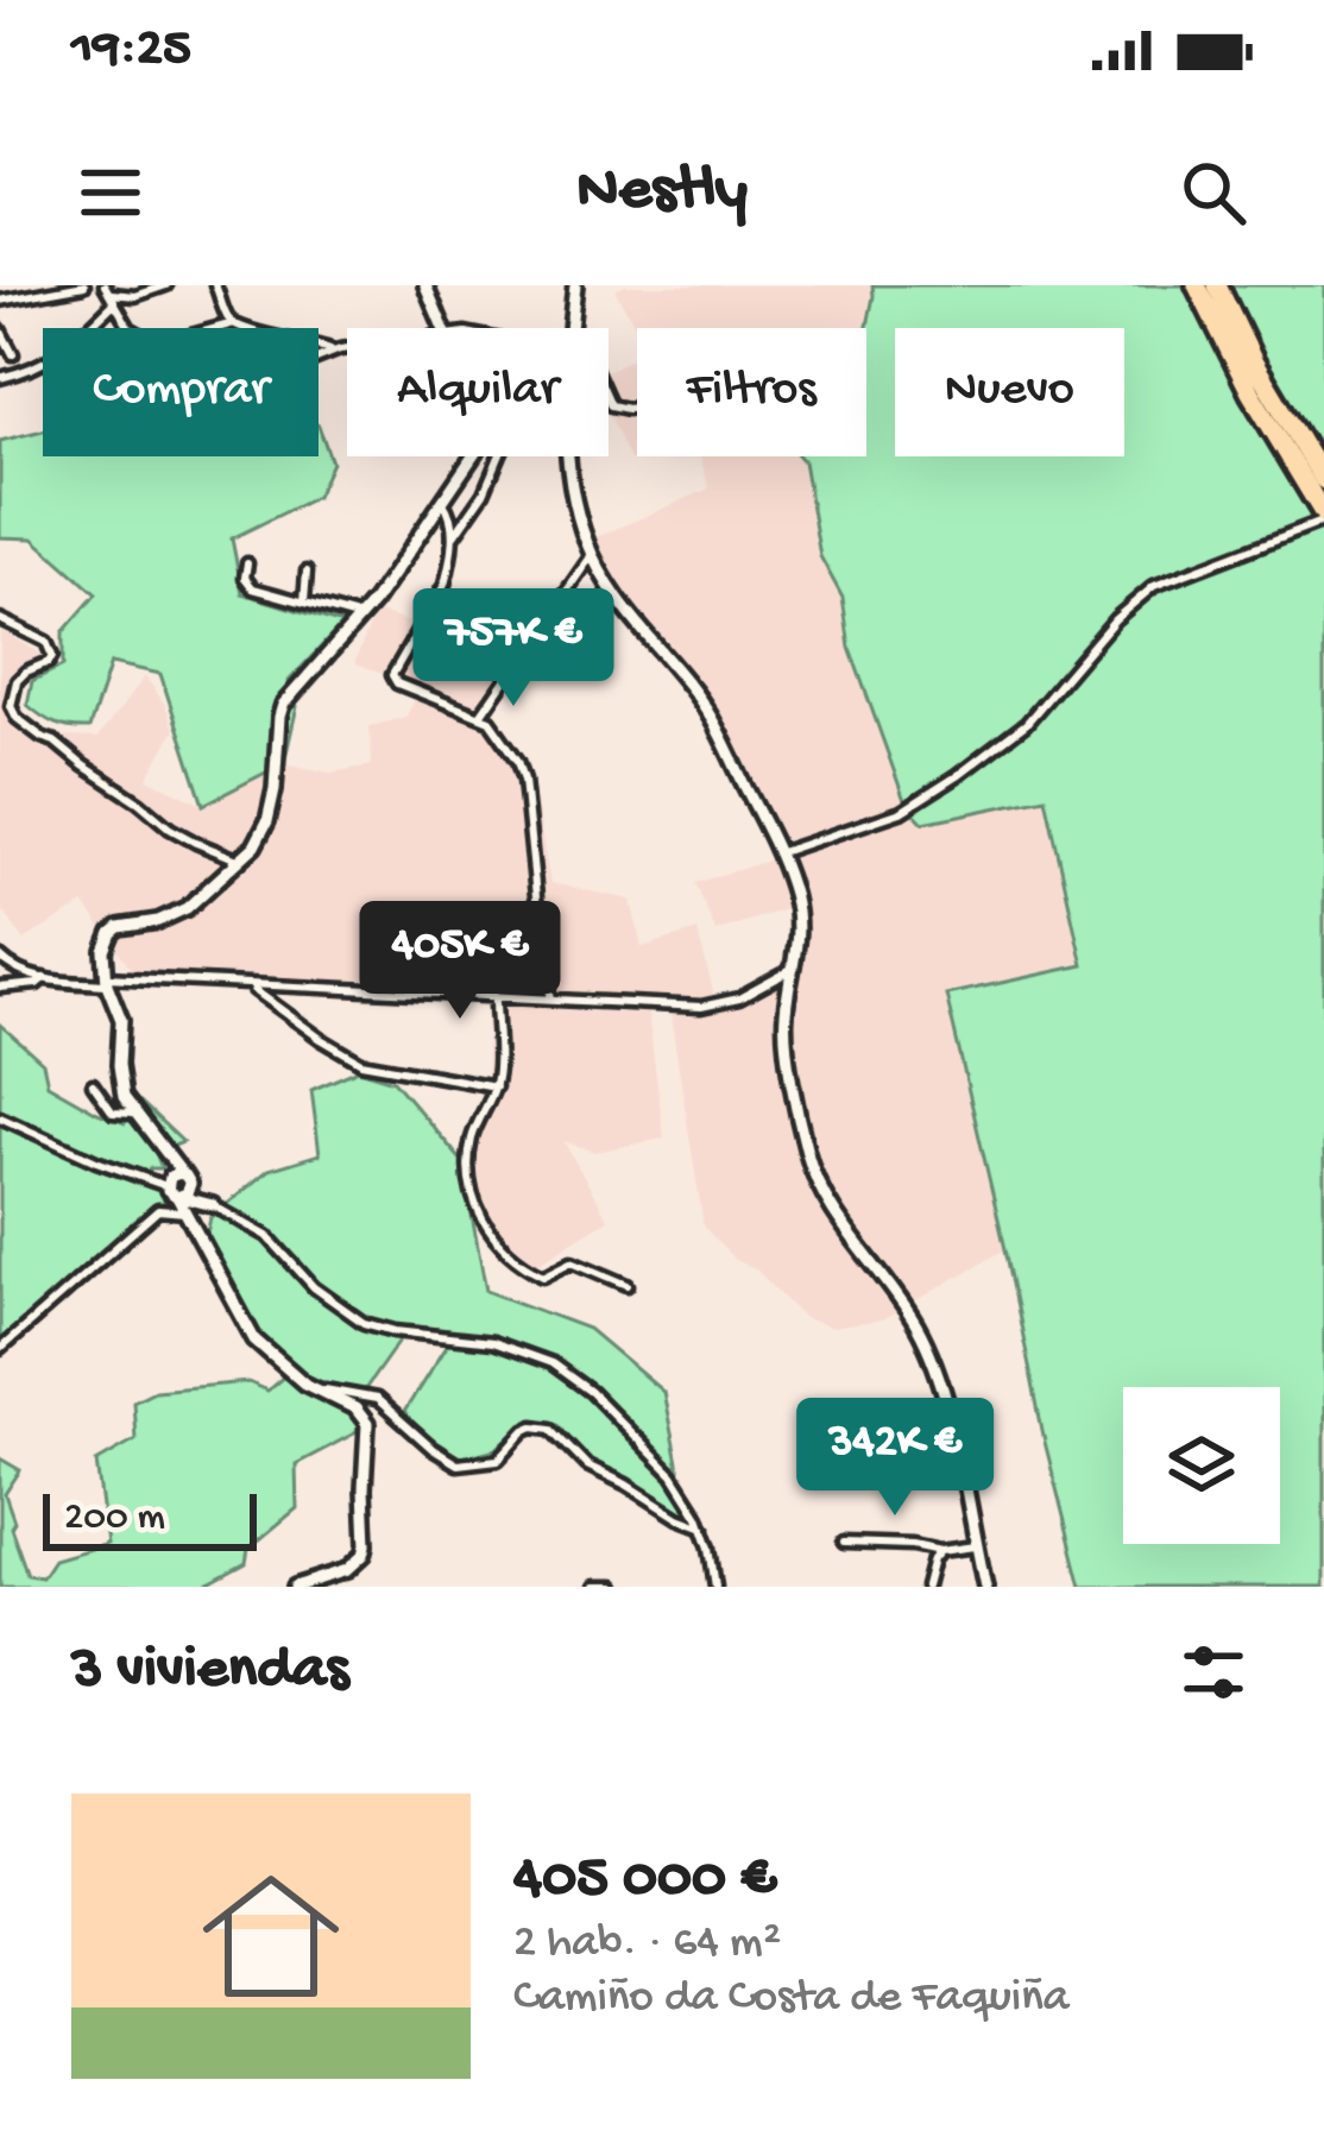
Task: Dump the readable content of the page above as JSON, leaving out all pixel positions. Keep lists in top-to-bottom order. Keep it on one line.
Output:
{"scale_bar":"200 m","page":{"status":"19:25","header":"Nestly","chip":["Comprar","Alquilar","Filtros","Nuevo"],"price":["757K €","405K €","342K €"],"scale":"200 m","heading":"3 viviendas","list":[{"name":"405 000 €","note":"2 hab. · 64 m² · Camiño da Costa de Faquiña"}]}}
